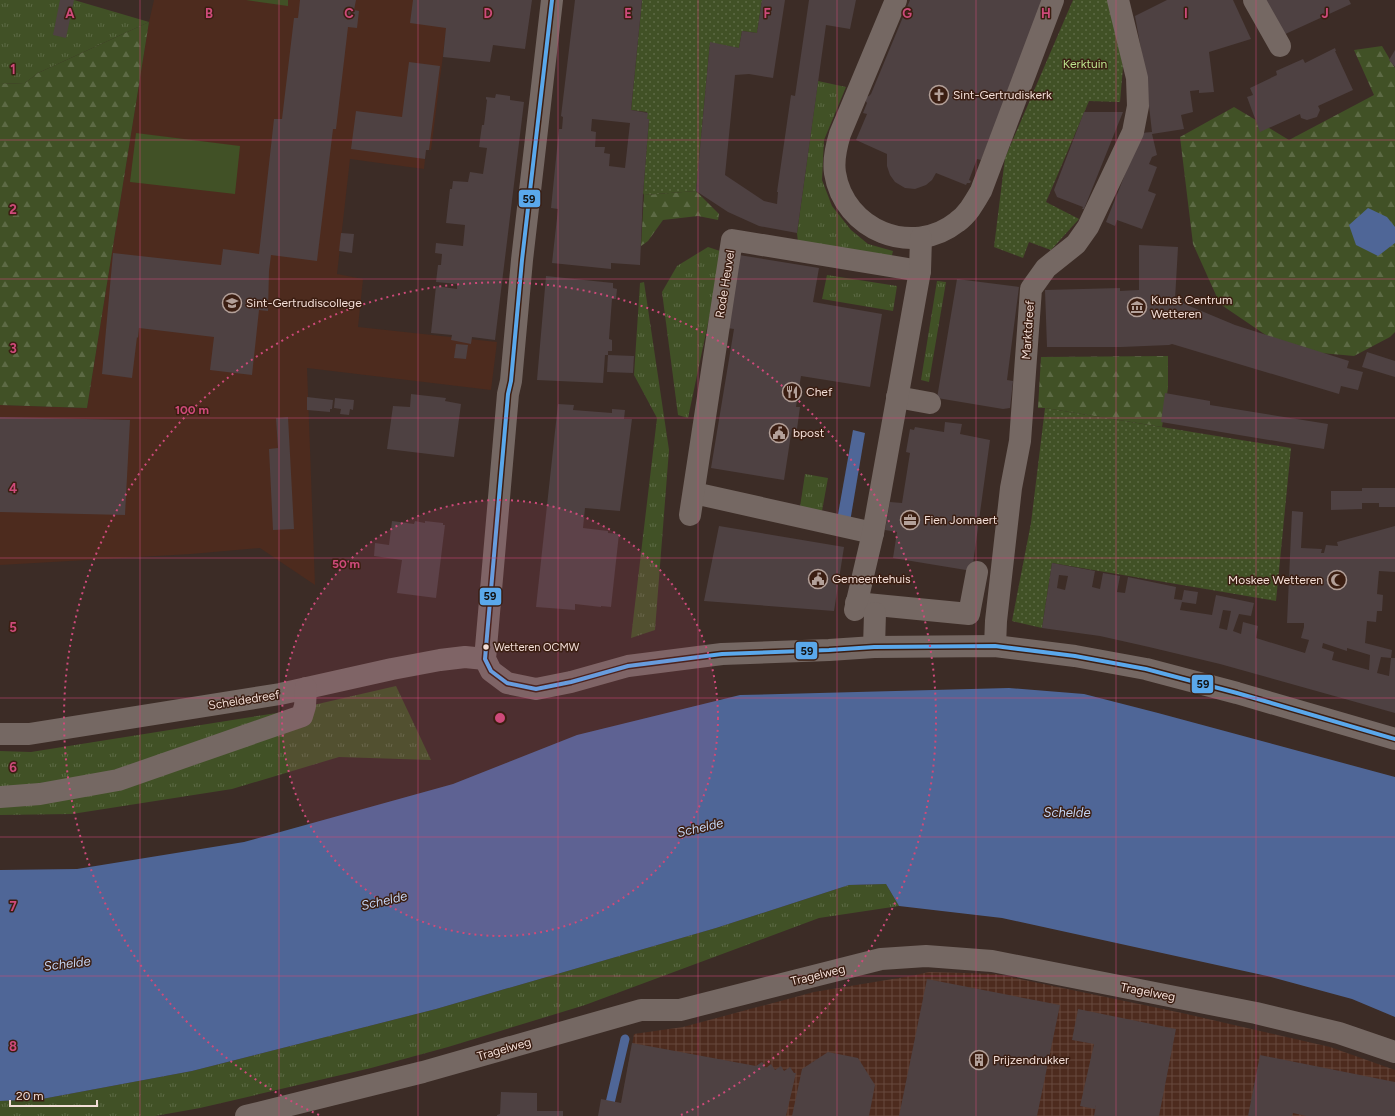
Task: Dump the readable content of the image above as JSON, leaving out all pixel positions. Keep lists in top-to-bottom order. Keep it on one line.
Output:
{"streets":{"street":["Rode Heuvel","Marktdreef","Scheldedreef","Tragelweg"]},"water":["Schelde"],"parks":["Kerktuin"],"places":{"church":["Sint-Gertrudiskerk"],"school or university":["Sint-Gertrudiscollege"],"museum":["Kunst Centrum Wetteren"],"restaurant":["Chef"],"public building":["bpost","Gemeentehuis"],"office":["Fien Jonnaert"],"mosque":["Moskee Wetteren"],"other":["Wetteren OCMW"],"building":["Prijzendrukker"]},"lines":["transit line 59"],"scale_bar":"20 m","grid":{"columns":["A","B","C","D","E","F","G","H","I","J"],"rows":["1","2","3","4","5","6","7","8"]},"rings":["100 m","50 m"]}
